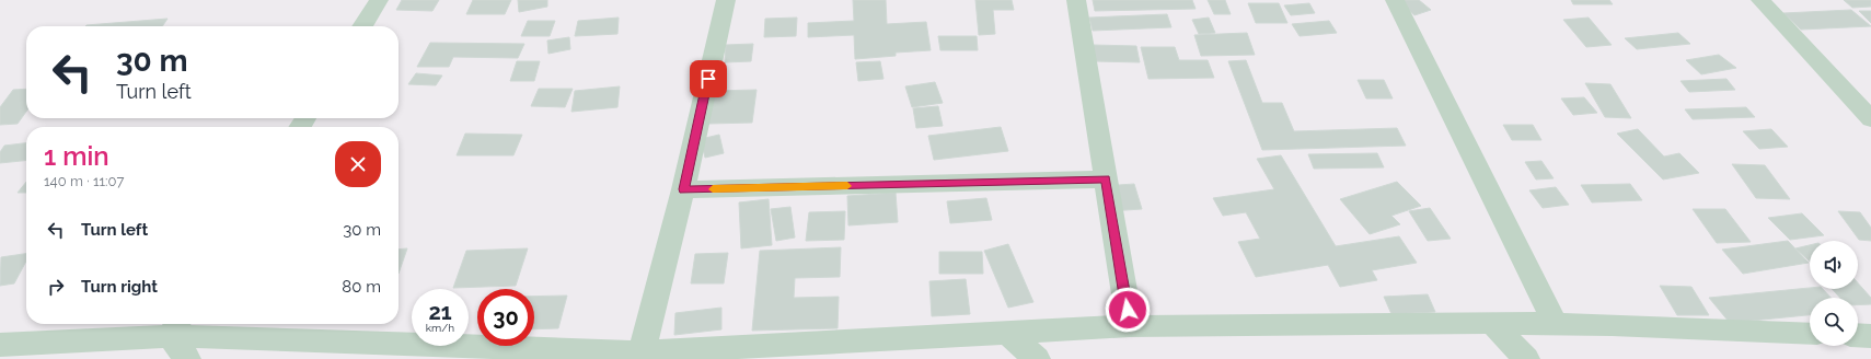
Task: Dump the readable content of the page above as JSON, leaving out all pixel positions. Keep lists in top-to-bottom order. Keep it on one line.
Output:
{"page":{"turn":["30 m","Turn left"],"heading":["1 min","140 m · 11:07"],"list":[{"name":"Turn left","value":"30 m"},{"name":"Turn right","value":"80 m"}],"speed":"21 km/h","limit":"30"}}
